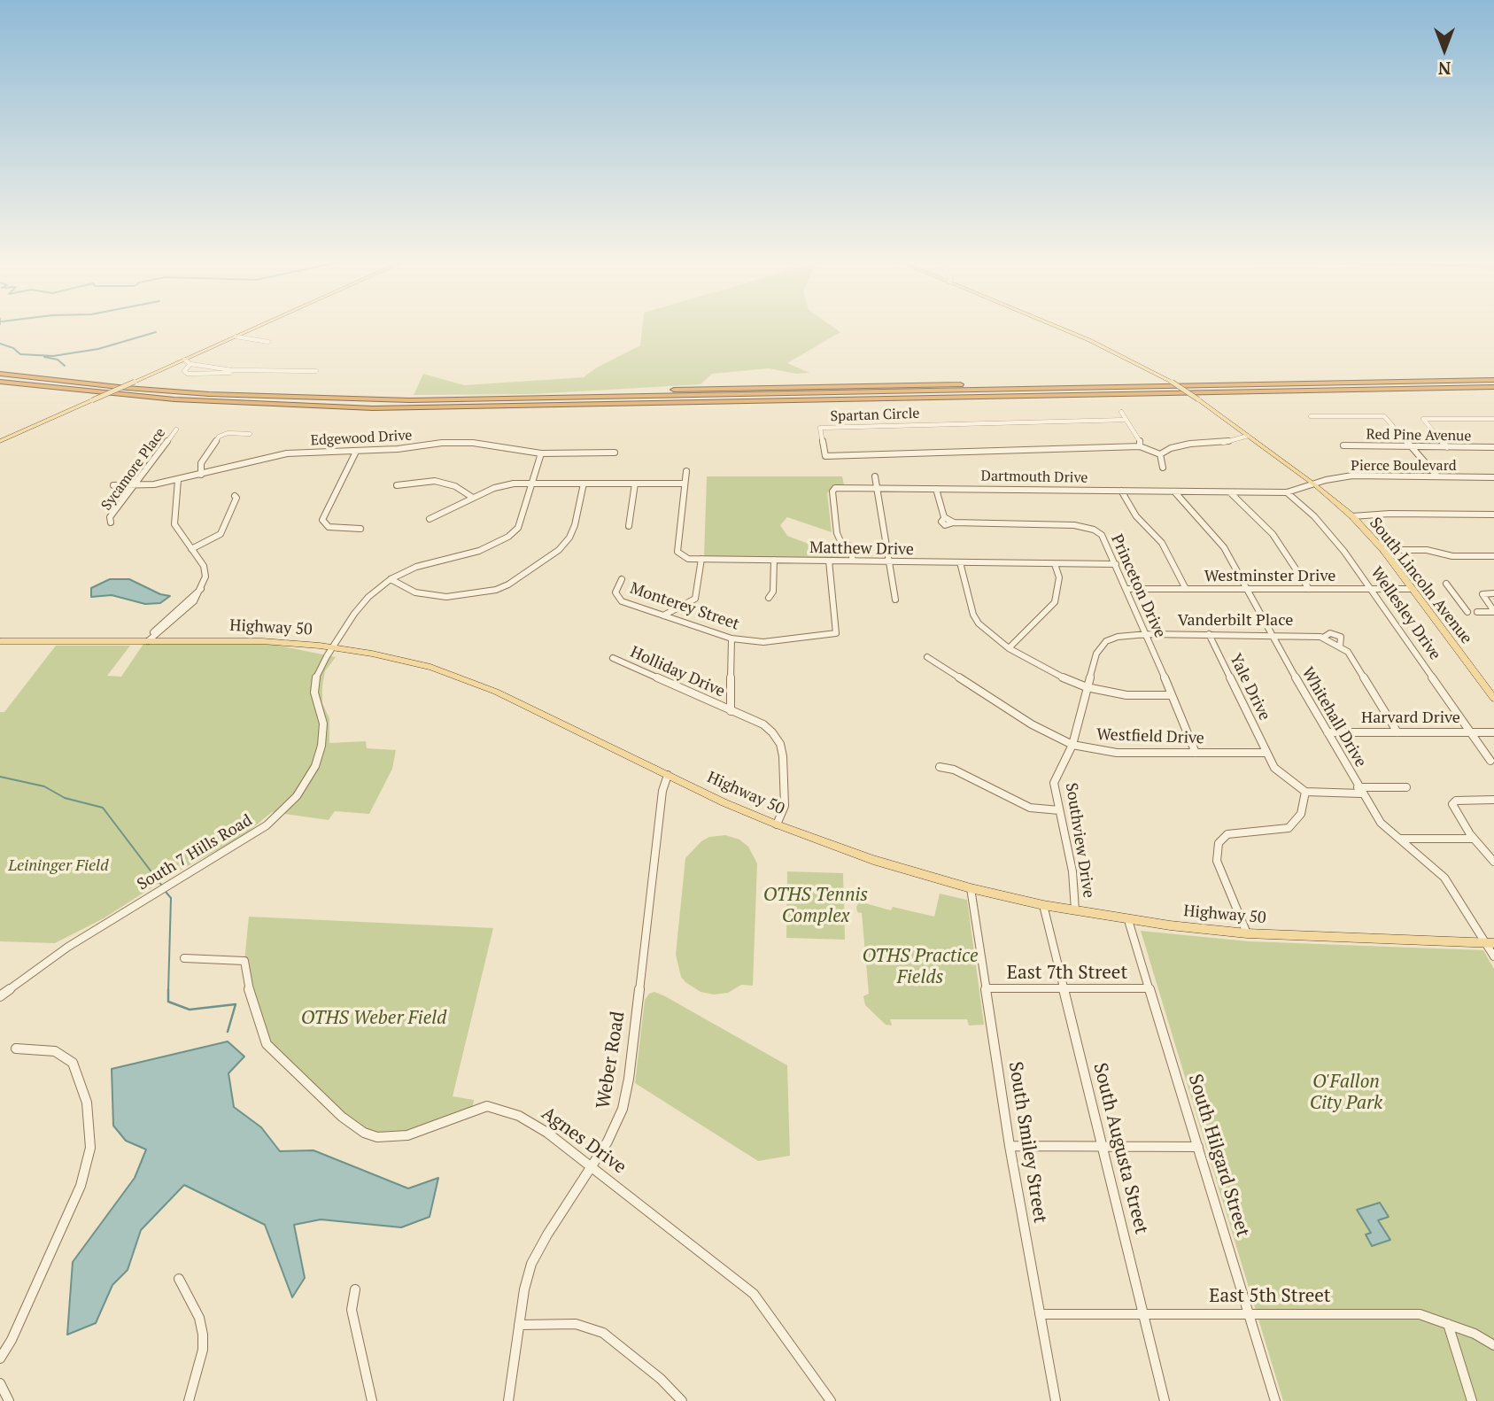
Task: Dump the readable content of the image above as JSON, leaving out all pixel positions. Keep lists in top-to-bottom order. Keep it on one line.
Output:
{"streets":{"main road":["South Lincoln Avenue","Highway 50"],"street":["Spartan Circle","Red Pine Avenue","Edgewood Drive","Pierce Boulevard","Sycamore Place","Dartmouth Drive","Matthew Drive","Westminster Drive","Princeton Drive","Monterey Street","Wellesley Drive","Vanderbilt Place","Holliday Drive","Yale Drive","Whitehall Drive","Harvard Drive","Westfield Drive","Southview Drive","South 7 Hills Road","East 7th Street","Weber Road","Agnes Drive","South Smiley Street","South Augusta Street","South Hilgard Street","East 5th Street"]},"crossings":[["Edgewood Drive","Sycamore Place"],["Edgewood Drive","South 7 Hills Road"],["Pierce Boulevard","Dartmouth Drive"],["Pierce Boulevard","South Lincoln Avenue"],["Dartmouth Drive","Matthew Drive"],["Dartmouth Drive","South Lincoln Avenue"],["Dartmouth Drive","Princeton Drive"],["Dartmouth Drive","Wellesley Drive"],["Dartmouth Drive","Whitehall Drive"],["Matthew Drive","Princeton Drive"],["Matthew Drive","Monterey Street"],["Westminster Drive","South Lincoln Avenue"],["Westminster Drive","Princeton Drive"],["Westminster Drive","Wellesley Drive"],["Westminster Drive","Whitehall Drive"],["Princeton Drive","Vanderbilt Place"],["Princeton Drive","Westfield Drive"],["Princeton Drive","Southview Drive"],["Wellesley Drive","Harvard Drive"],["Vanderbilt Place","Yale Drive"],["Vanderbilt Place","Whitehall Drive"],["Vanderbilt Place","Harvard Drive"],["Vanderbilt Place","Southview Drive"],["Highway 50","Holliday Drive"],["Highway 50","Whitehall Drive"],["Highway 50","Southview Drive"],["Highway 50","South 7 Hills Road"],["Highway 50","Weber Road"],["Highway 50","South Smiley Street"],["Highway 50","South Augusta Street"],["Highway 50","South Hilgard Street"],["Yale Drive","Westfield Drive"],["Whitehall Drive","Harvard Drive"],["Westfield Drive","Southview Drive"],["East 7th Street","South Smiley Street"],["East 7th Street","South Augusta Street"],["East 7th Street","South Hilgard Street"],["Weber Road","Agnes Drive"],["South Smiley Street","East 5th Street"],["South Augusta Street","East 5th Street"],["South Hilgard Street","East 5th Street"]],"parks":["Leininger Field","OTHS Tennis Complex","OTHS Practice Fields","OTHS Weber Field","O'Fallon City Park"],"north":"bottom"}
